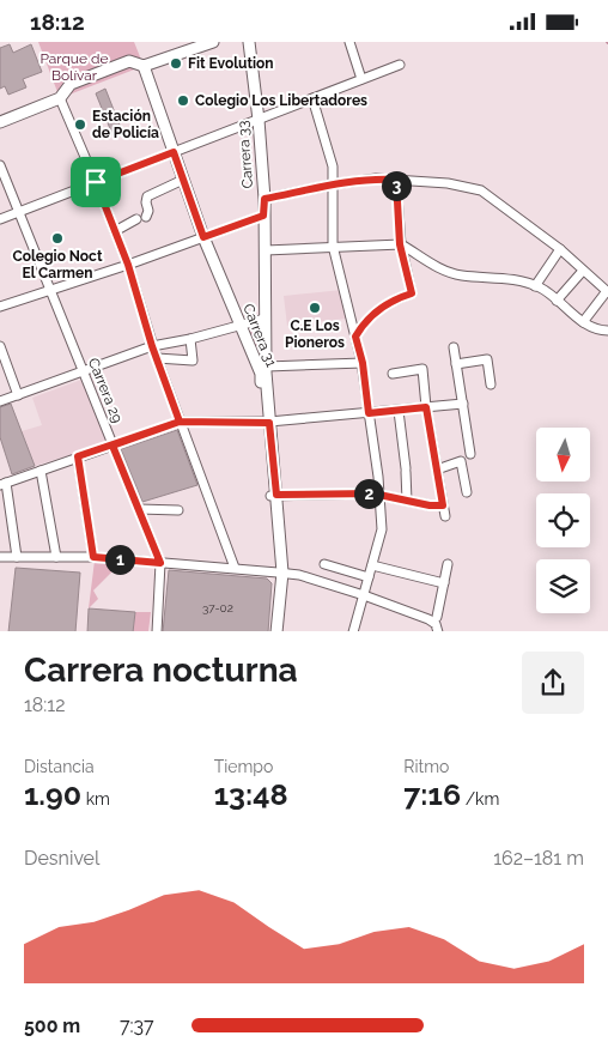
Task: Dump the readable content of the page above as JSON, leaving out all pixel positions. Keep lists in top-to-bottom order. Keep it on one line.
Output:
{"streets":{"main road":["Carrera 33","Carrera 31"],"street":["Carrera 29"]},"crossings":[["Carrera 33","Carrera 31"]],"parks":["Parque de Bolívar"],"places":["Fit Evolution","Colegio Los Libertadores","Estación de Policía","Colegio Noct El Carmen","C.E Los Pioneros"],"house_numbers":["37-02"],"north":"bottom","page":{"status":"18:12","pins":["3","2","1"],"heading":["Carrera nocturna","18:12"],"stats":[["Distancia","1.90 km"],["Tiempo","13:48"],["Ritmo","7:16 /km"]],"chart":["Desnivel","162–181 m"],"list":[{"name":"500 m","note":"7:37"}]}}
